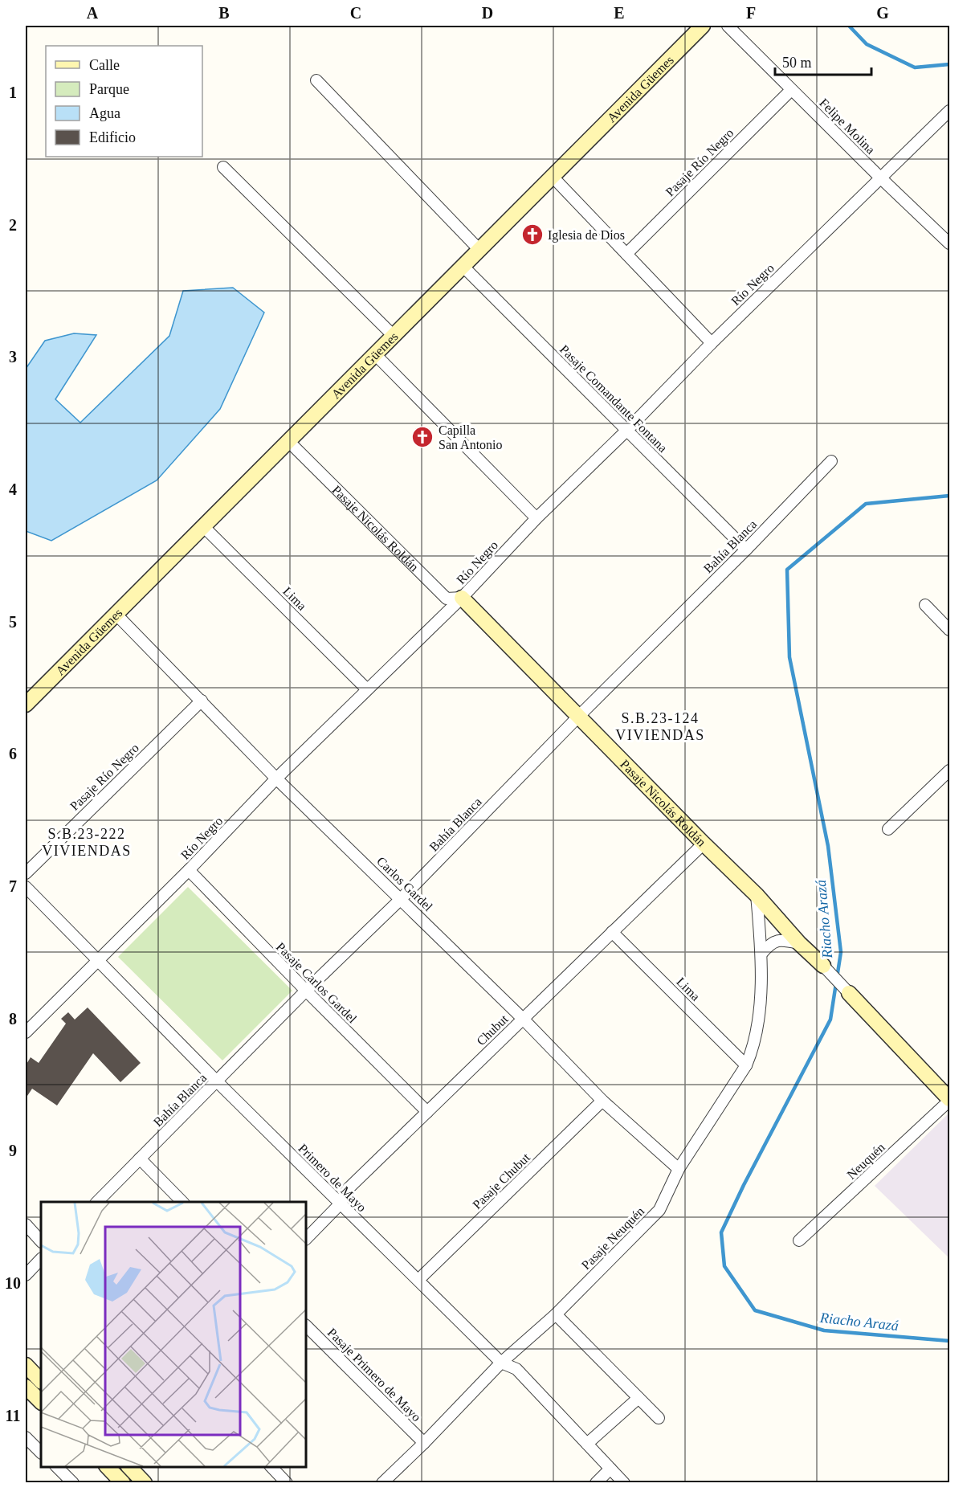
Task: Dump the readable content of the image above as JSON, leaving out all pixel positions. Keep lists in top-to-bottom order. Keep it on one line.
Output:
{"streets":{"street":["Avenida Güemes","Felipe Molina","Pasaje Río Negro","Río Negro","Pasaje Comandante Fontana","Pasaje Nicolás Roldán","Bahía Blanca","Lima","Carlos Gardel","Pasaje Carlos Gardel","Chubut","Neuquén","Primero de Mayo","Pasaje Chubut","Pasaje Neuquén","Pasaje Primero de Mayo"]},"crossings":[["Avenida Güemes","Pasaje Comandante Fontana"],["Avenida Güemes","Pasaje Nicolás Roldán"],["Avenida Güemes","Lima"],["Avenida Güemes","Carlos Gardel"],["Felipe Molina","Pasaje Río Negro"],["Felipe Molina","Río Negro"],["Pasaje Río Negro","Carlos Gardel"],["Río Negro","Pasaje Comandante Fontana"],["Río Negro","Pasaje Nicolás Roldán"],["Río Negro","Lima"],["Río Negro","Carlos Gardel"],["Río Negro","Pasaje Carlos Gardel"],["Río Negro","Primero de Mayo"],["Pasaje Comandante Fontana","Bahía Blanca"],["Pasaje Nicolás Roldán","Bahía Blanca"],["Pasaje Nicolás Roldán","Chubut"],["Pasaje Nicolás Roldán","Neuquén"],["Pasaje Nicolás Roldán","Pasaje Neuquén"],["Bahía Blanca","Carlos Gardel"],["Bahía Blanca","Pasaje Carlos Gardel"],["Bahía Blanca","Primero de Mayo"],["Lima","Chubut"],["Lima","Pasaje Neuquén"],["Carlos Gardel","Chubut"],["Carlos Gardel","Pasaje Chubut"],["Carlos Gardel","Pasaje Neuquén"],["Pasaje Carlos Gardel","Chubut"],["Chubut","Primero de Mayo"],["Primero de Mayo","Pasaje Chubut"],["Primero de Mayo","Pasaje Neuquén"],["Pasaje Neuquén","Pasaje Primero de Mayo"]],"districts":["S.B.23-124 VIVIENDAS","S.B.23-222 VIVIENDAS"],"water":["Riacho Arazá"],"places":{"church":["Iglesia de Dios","Capilla San Antonio"]},"legend":["Calle","Parque","Agua","Edificio"],"scale_bar":"50 m","grid":{"columns":["A","B","C","D","E","F","G"],"rows":["1","2","3","4","5","6","7","8","9","10","11"]}}
